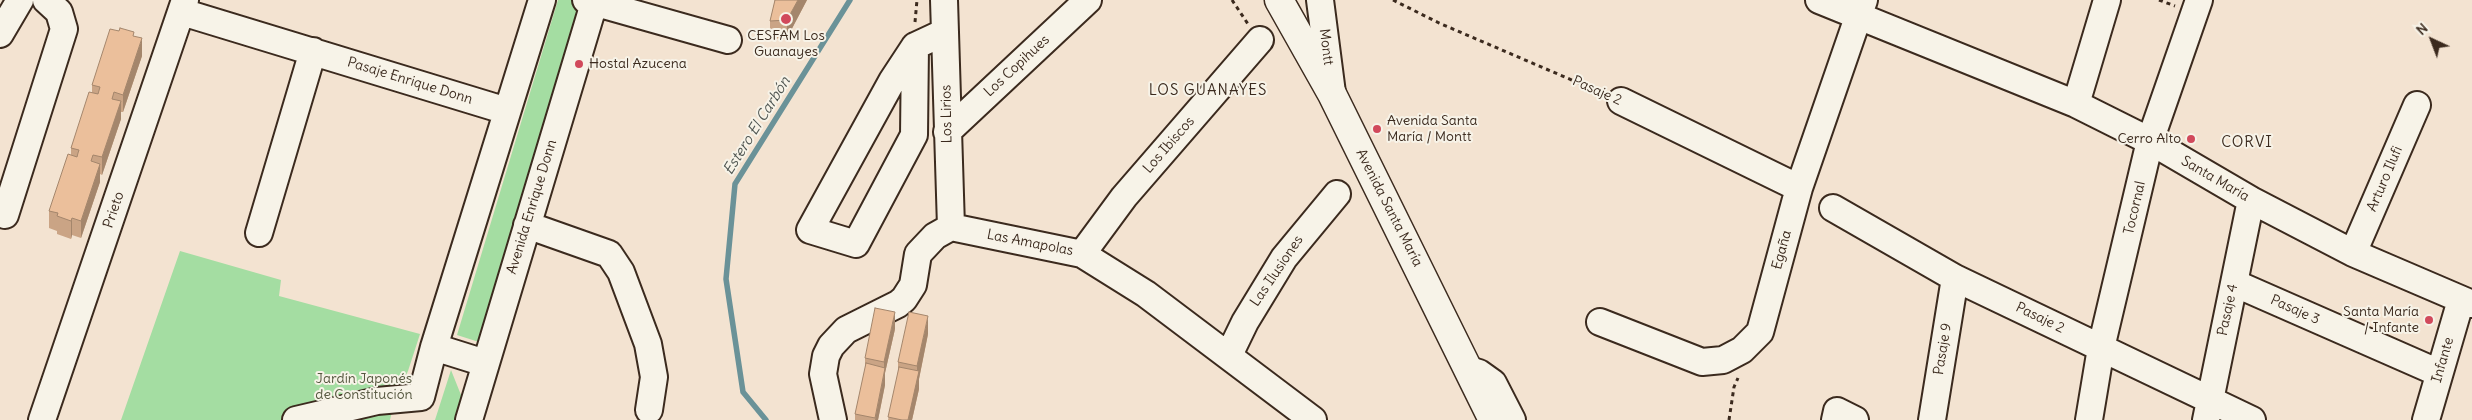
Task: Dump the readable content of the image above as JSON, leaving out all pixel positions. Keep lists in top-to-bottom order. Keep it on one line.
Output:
{"streets":{"main road":["Avenida Santa María"],"street":["Montt","Los Copihues","Pasaje Enrique Donn","Pasaje 2","Los Lirios","Los Ibiscos","Santa María","Arturo Ilufi","Avenida Enrique Donn","Tocornal","Prieto","Las Amapolas","Egaña","Las Ilusiones","Pasaje 4","Pasaje 3","Pasaje 9","Infante"]},"crossings":[["Montt","Avenida Santa María"],["Los Copihues","Los Lirios"],["Pasaje Enrique Donn","Prieto"],["Pasaje 2","Tocornal"],["Pasaje 2","Egaña"],["Pasaje 2","Pasaje 4"],["Pasaje 2","Pasaje 9"],["Los Lirios","Las Amapolas"],["Los Ibiscos","Las Amapolas"],["Santa María","Arturo Ilufi"],["Santa María","Tocornal"],["Santa María","Egaña"],["Santa María","Pasaje 4"],["Santa María","Infante"],["Las Amapolas","Las Ilusiones"],["Pasaje 4","Pasaje 3"],["Pasaje 3","Infante"]],"districts":["LOS GUANAYES","CORVI"],"water":["Estero El Carbón"],"parks":["Jardín Japonés de Constitución"],"places":["CESFAM Los Guanayes","Hostal Azucena","Avenida Santa María / Montt","Cerro Alto","Santa María / Infante"],"north":"top left"}
